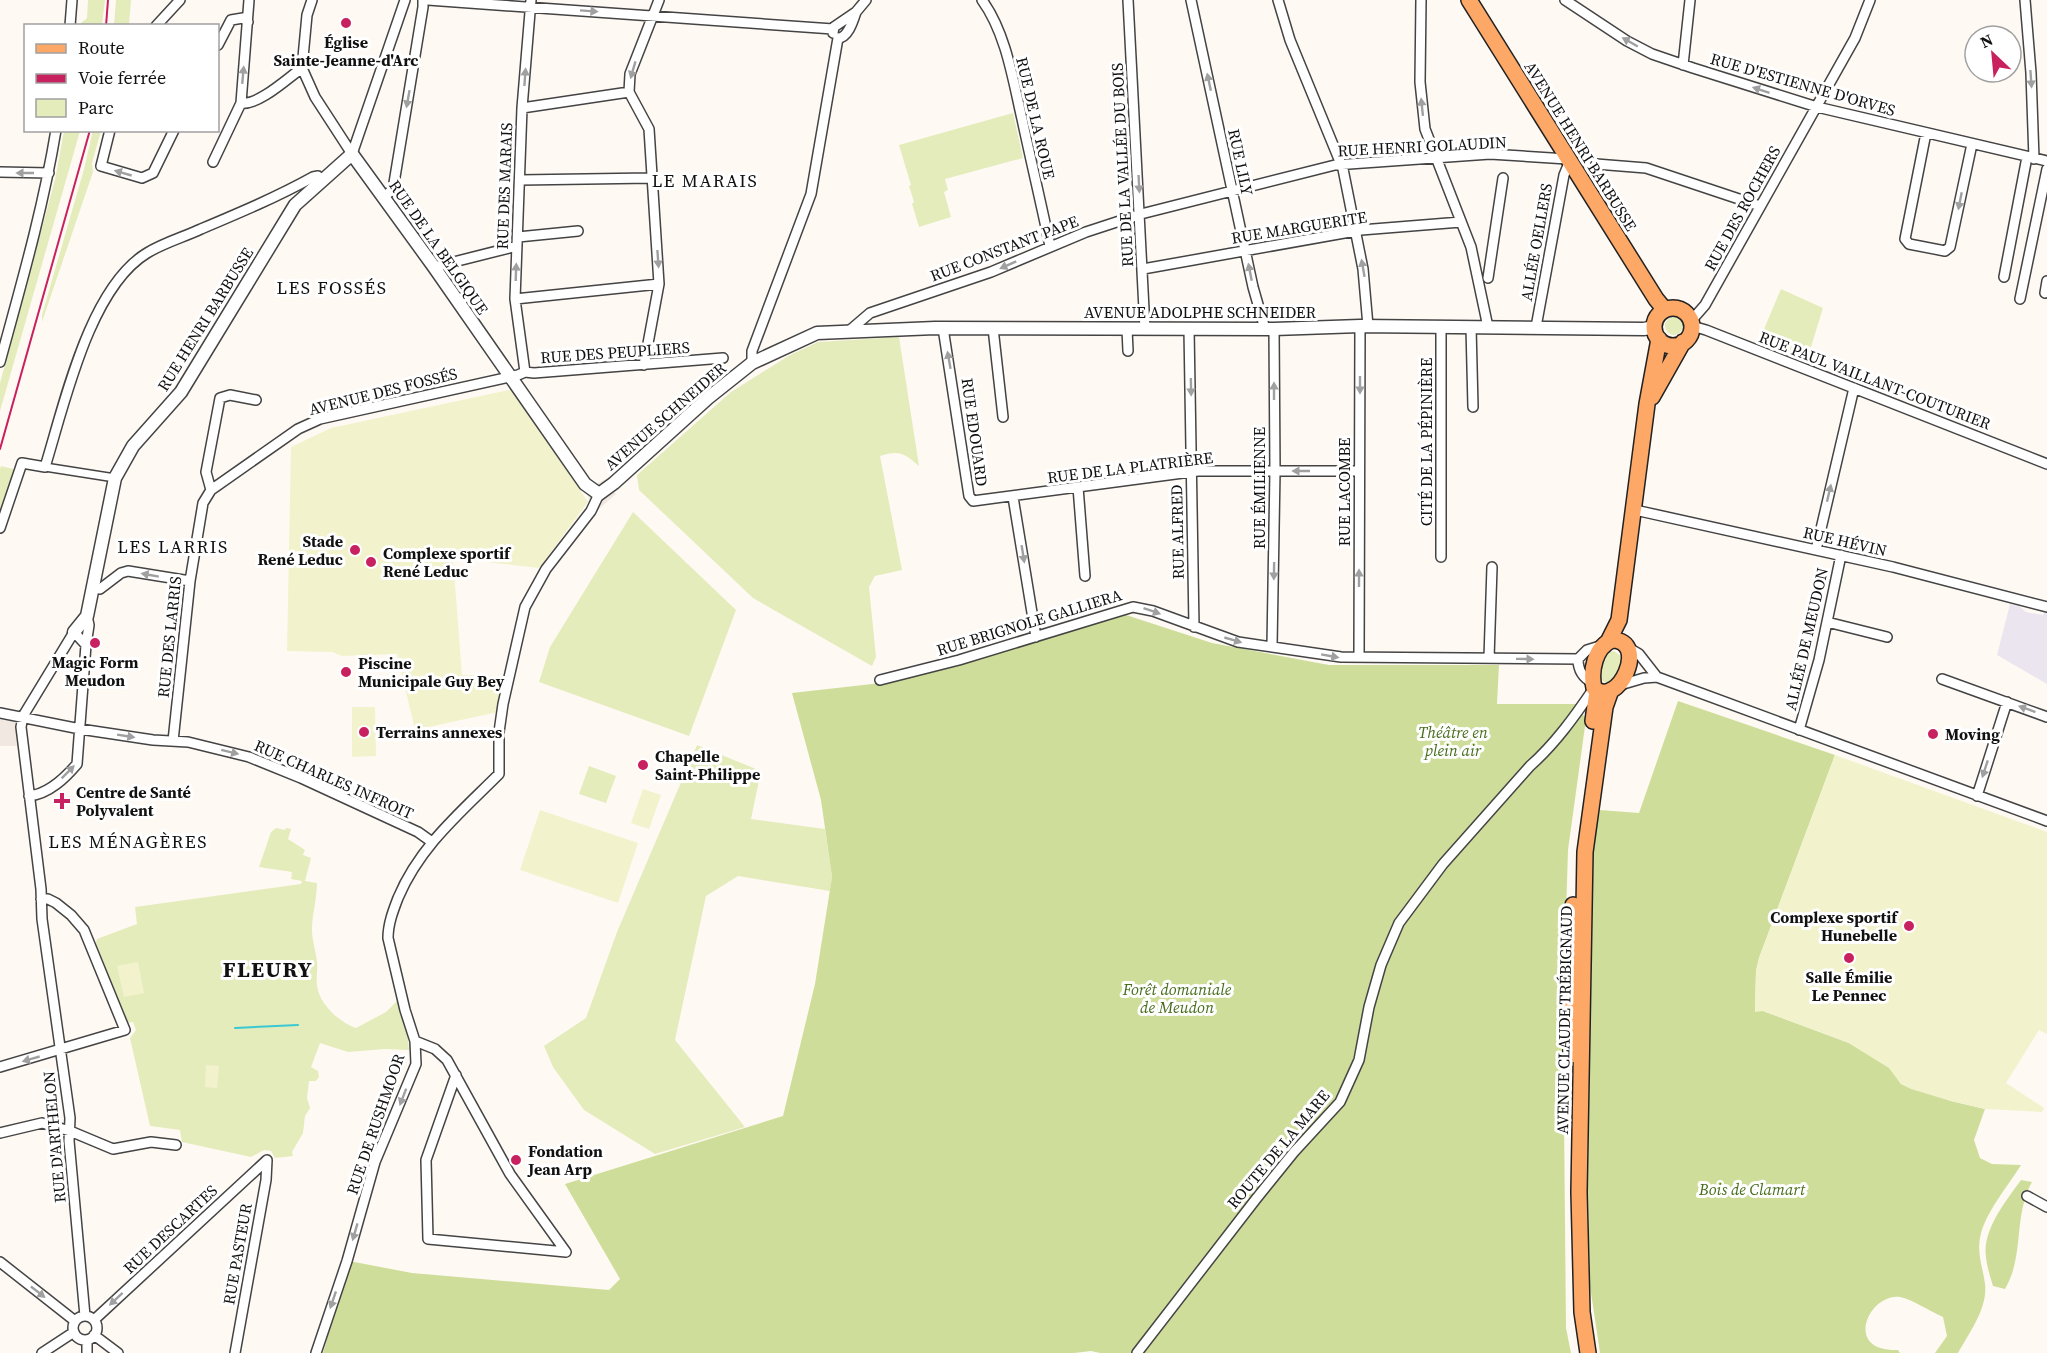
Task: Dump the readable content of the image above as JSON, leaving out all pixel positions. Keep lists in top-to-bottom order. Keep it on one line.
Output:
{"streets":{"main road":["AVENUE HENRI BARBUSSE","AVENUE CLAUDE TRÉBIGNAUD"],"street":["RUE D'ESTIENNE D'ORVES","RUE DE LA ROUE","RUE HENRI GOLAUDIN","RUE LILY","RUE DE LA VALLÉE DU BOIS","RUE DES MARAIS","RUE DES ROCHERS","RUE MARGUERITE","ALLÉE OELLERS","RUE DE LA BELGIQUE","RUE CONSTANT PAPE","AVENUE ADOLPHE SCHNEIDER","RUE HENRI BARBUSSE","RUE DES PEUPLIERS","RUE PAUL VAILLANT-COUTURIER","AVENUE DES FOSSÉS","AVENUE SCHNEIDER","RUE EDOUARD","CITÉ DE LA PÉPINIÈRE","RUE DE LA PLATRIÈRE","RUE ÉMILIENNE","RUE LACOMBE","RUE ALFRED","RUE HÉVIN","RUE BRIGNOLE GALLIERA","RUE DES LARRIS","ALLÉE DE MEUDON","RUE CHARLES INFROIT","RUE DE RUSHMOOR","RUE D'ARTHELON","ROUTE DE LA MARE","RUE DESCARTES","RUE PASTEUR"]},"crossings":[["RUE D'ESTIENNE D'ORVES","RUE DES ROCHERS"],["RUE DE LA ROUE","RUE CONSTANT PAPE"],["RUE HENRI GOLAUDIN","AVENUE HENRI BARBUSSE"],["RUE HENRI GOLAUDIN","RUE LILY"],["RUE HENRI GOLAUDIN","RUE DE LA VALLÉE DU BOIS"],["RUE HENRI GOLAUDIN","ALLÉE OELLERS"],["RUE HENRI GOLAUDIN","RUE CONSTANT PAPE"],["RUE HENRI GOLAUDIN","RUE LACOMBE"],["AVENUE HENRI BARBUSSE","RUE DES ROCHERS"],["AVENUE HENRI BARBUSSE","ALLÉE OELLERS"],["AVENUE HENRI BARBUSSE","AVENUE ADOLPHE SCHNEIDER"],["AVENUE HENRI BARBUSSE","RUE PAUL VAILLANT-COUTURIER"],["RUE LILY","RUE MARGUERITE"],["RUE LILY","AVENUE ADOLPHE SCHNEIDER"],["RUE LILY","RUE ÉMILIENNE"],["RUE DE LA VALLÉE DU BOIS","RUE MARGUERITE"],["RUE DE LA VALLÉE DU BOIS","RUE CONSTANT PAPE"],["RUE DE LA VALLÉE DU BOIS","AVENUE ADOLPHE SCHNEIDER"],["RUE DES MARAIS","RUE DES PEUPLIERS"],["RUE DES ROCHERS","AVENUE ADOLPHE SCHNEIDER"],["RUE DES ROCHERS","RUE PAUL VAILLANT-COUTURIER"],["RUE MARGUERITE","RUE LACOMBE"],["ALLÉE OELLERS","AVENUE ADOLPHE SCHNEIDER"],["RUE DE LA BELGIQUE","RUE HENRI BARBUSSE"],["RUE DE LA BELGIQUE","RUE DES PEUPLIERS"],["RUE DE LA BELGIQUE","AVENUE DES FOSSÉS"],["RUE DE LA BELGIQUE","AVENUE SCHNEIDER"],["RUE DE LA BELGIQUE","RUE DE RUSHMOOR"],["RUE CONSTANT PAPE","AVENUE ADOLPHE SCHNEIDER"],["AVENUE ADOLPHE SCHNEIDER","RUE PAUL VAILLANT-COUTURIER"],["AVENUE ADOLPHE SCHNEIDER","AVENUE SCHNEIDER"],["AVENUE ADOLPHE SCHNEIDER","RUE EDOUARD"],["AVENUE ADOLPHE SCHNEIDER","CITÉ DE LA PÉPINIÈRE"],["AVENUE ADOLPHE SCHNEIDER","RUE ÉMILIENNE"],["AVENUE ADOLPHE SCHNEIDER","RUE LACOMBE"],["AVENUE ADOLPHE SCHNEIDER","RUE ALFRED"],["RUE HENRI BARBUSSE","RUE CHARLES INFROIT"],["RUE DES PEUPLIERS","AVENUE DES FOSSÉS"],["AVENUE DES FOSSÉS","RUE DES LARRIS"],["AVENUE SCHNEIDER","RUE DE RUSHMOOR"],["RUE EDOUARD","RUE DE LA PLATRIÈRE"],["RUE EDOUARD","RUE BRIGNOLE GALLIERA"],["RUE DE LA PLATRIÈRE","RUE ÉMILIENNE"],["RUE DE LA PLATRIÈRE","RUE LACOMBE"],["RUE DE LA PLATRIÈRE","RUE ALFRED"],["RUE ÉMILIENNE","RUE BRIGNOLE GALLIERA"],["RUE LACOMBE","RUE BRIGNOLE GALLIERA"],["RUE ALFRED","RUE BRIGNOLE GALLIERA"],["RUE HÉVIN","ALLÉE DE MEUDON"],["RUE DES LARRIS","RUE CHARLES INFROIT"],["RUE CHARLES INFROIT","RUE DE RUSHMOOR"],["AVENUE CLAUDE TRÉBIGNAUD","ROUTE DE LA MARE"],["RUE D'ARTHELON","RUE DESCARTES"],["RUE DESCARTES","RUE PASTEUR"]],"one_way":["RUE D'ESTIENNE D'ORVES","RUE LILY","RUE DE LA VALLÉE DU BOIS","RUE DES MARAIS","RUE CONSTANT PAPE","RUE ALFRED","RUE BRIGNOLE GALLIERA","RUE CHARLES INFROIT","RUE DESCARTES"],"districts":["LE MARAIS","LES FOSSÉS","LES LARRIS","LES MÉNAGÈRES","FLEURY"],"parks":["Théâtre en plein air","Forêt domaniale de Meudon","Bois de Clamart"],"places":{"other":["Église Sainte-Jeanne-d'Arc","Stade René Leduc","Complexe sportif René Leduc","Magic Form Meudon","Piscine Municipale Guy Bey","Terrains annexes","Moving","Chapelle Saint-Philippe","Complexe sportif Hunebelle","Salle Émilie Le Pennec","Fondation Jean Arp"],"health":["Centre de Santé Polyvalent"]},"legend":["Route","Voie ferrée","Parc"],"north":"top left"}
